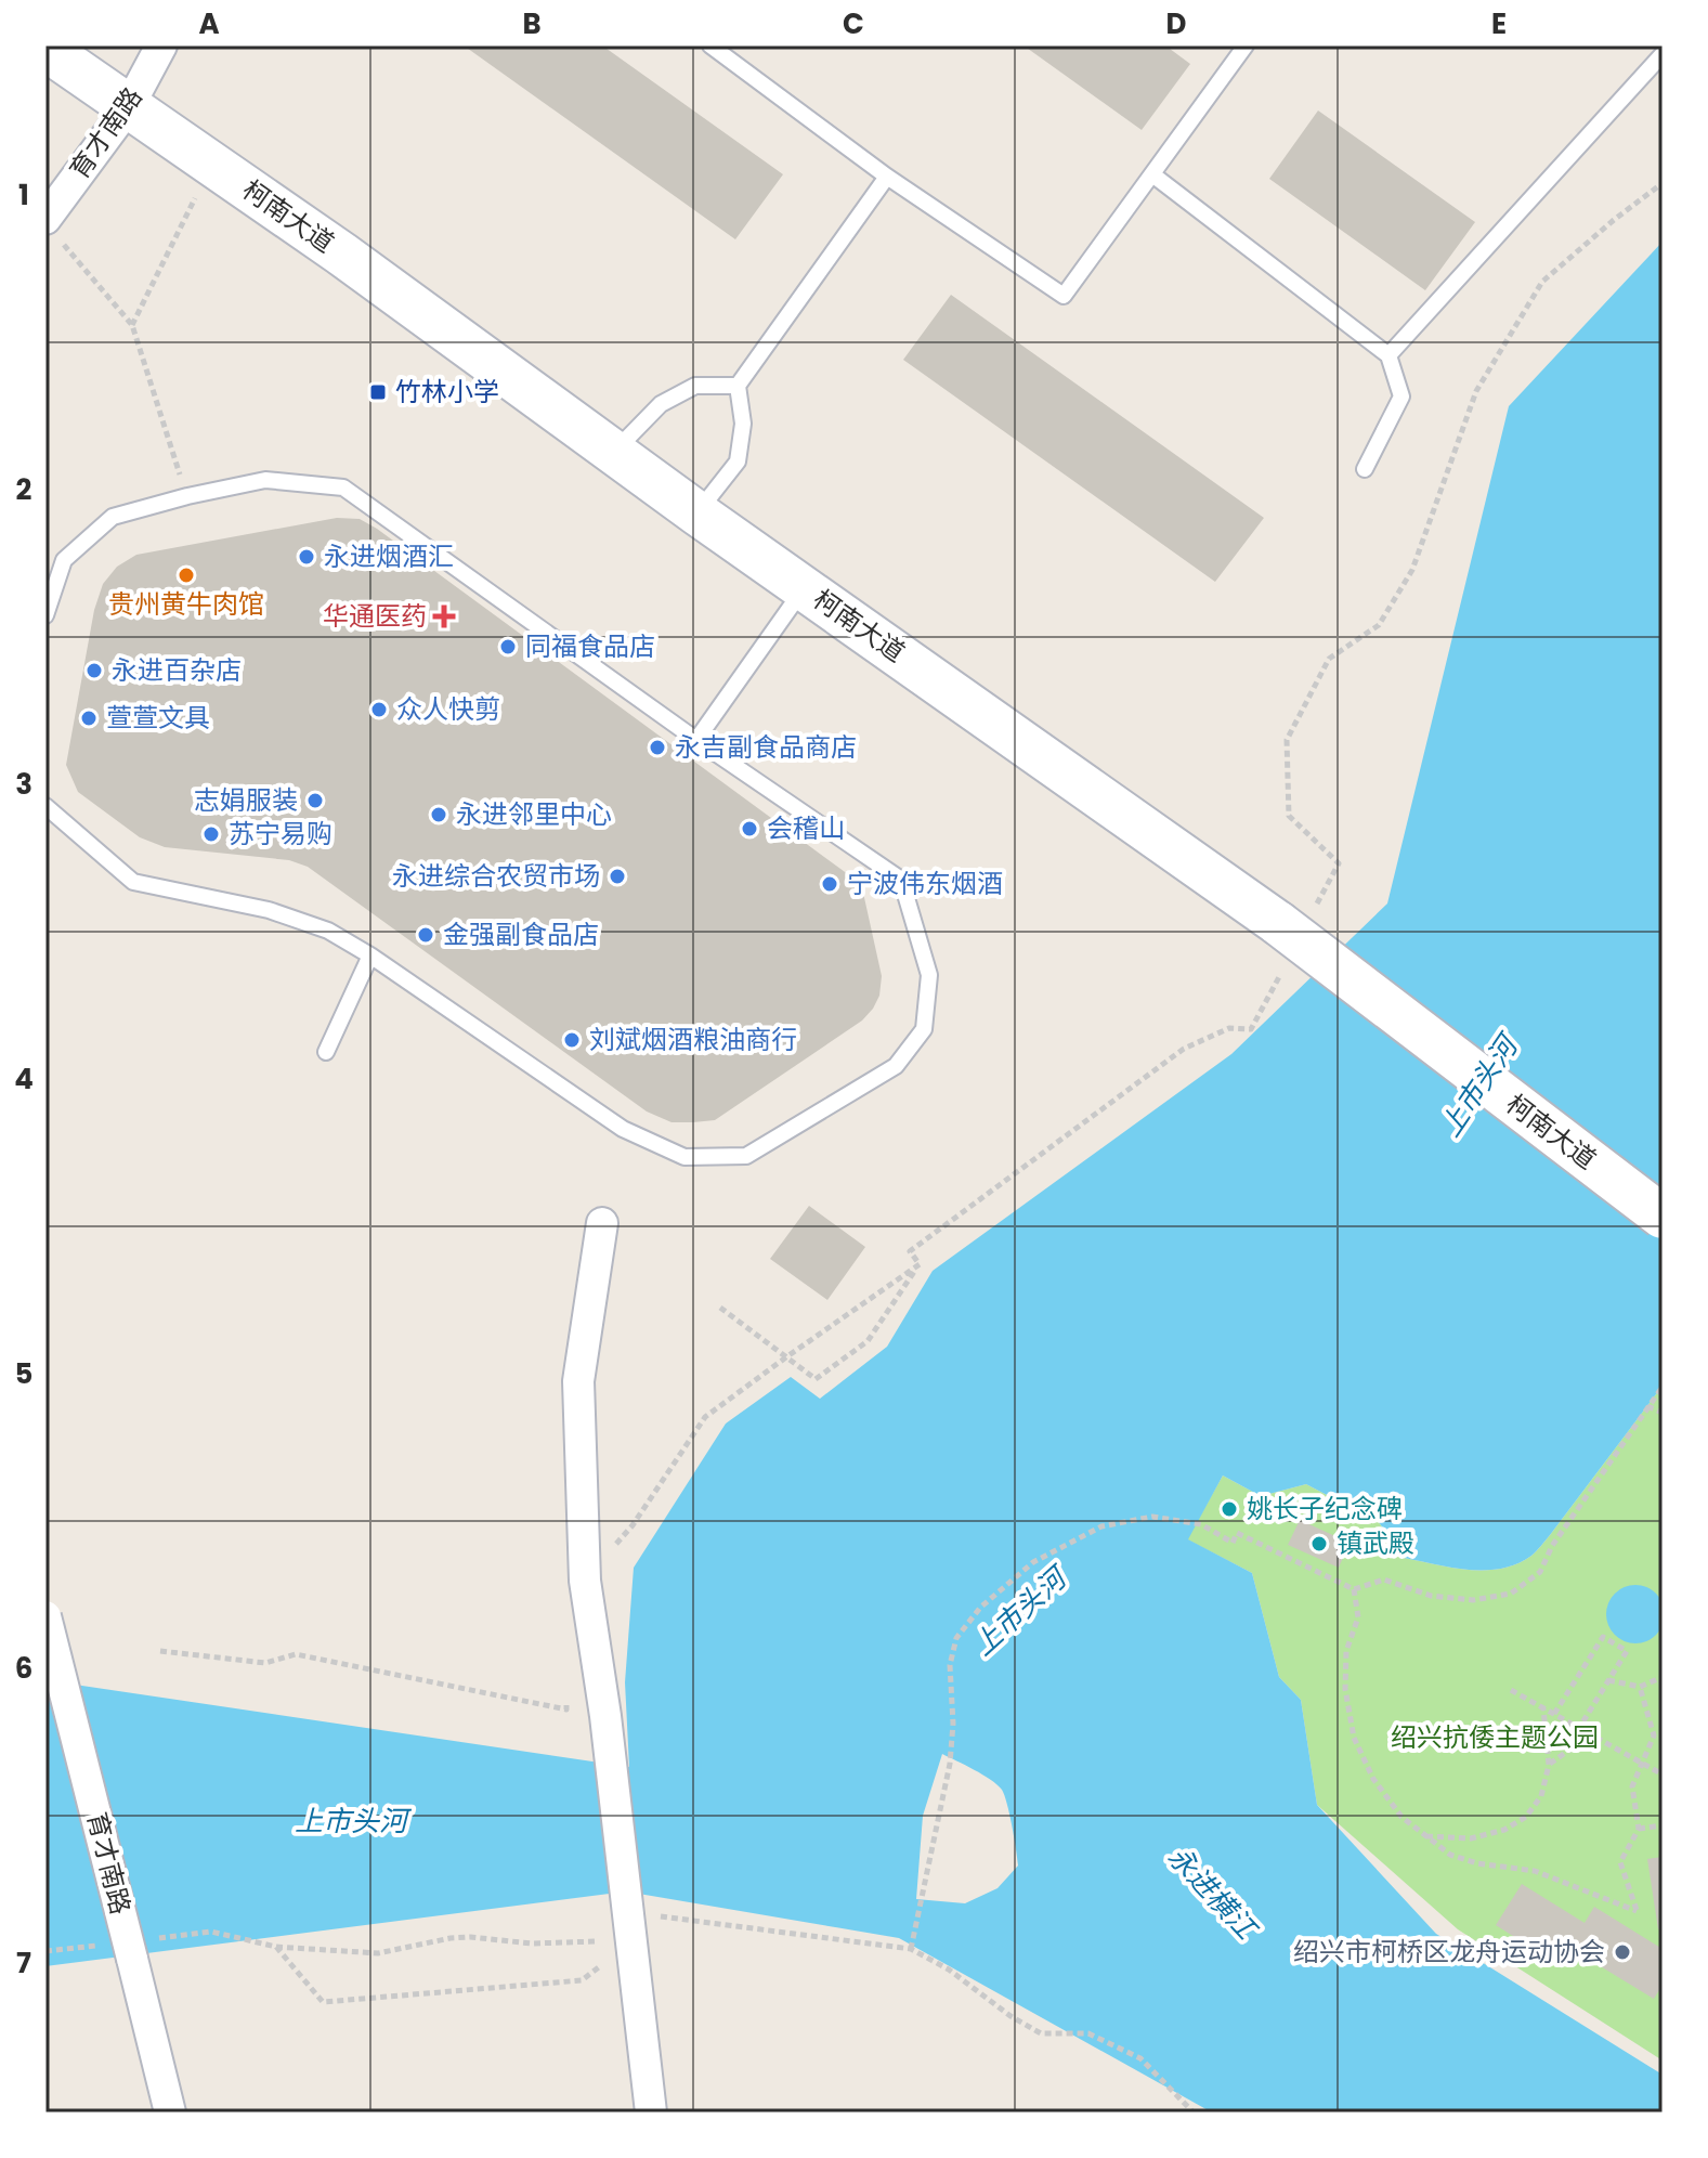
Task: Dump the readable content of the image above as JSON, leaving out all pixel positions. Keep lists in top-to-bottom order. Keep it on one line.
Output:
{"streets":{"main road":["柯南大道"],"street":["育才南路"]},"crossings":[["育才南路","柯南大道"]],"water":["上市头河","永进横江"],"parks":["绍兴抗倭主题公园"],"places":{"transit":["竹林小学"],"other":["永进烟酒汇","贵州黄牛肉馆","同福食品店","永进百杂店","众人快剪","萱萱文具","永吉副食品商店","志娟服装","永进邻里中心","会稽山","苏宁易购","永进综合农贸市场","宁波伟东烟酒","金强副食品店","刘斌烟酒粮油商行","姚长子纪念碑","镇武殿","绍兴市柯桥区龙舟运动协会"],"health":["华通医药"]},"grid":{"columns":["A","B","C","D","E"],"rows":["1","2","3","4","5","6","7"]}}
